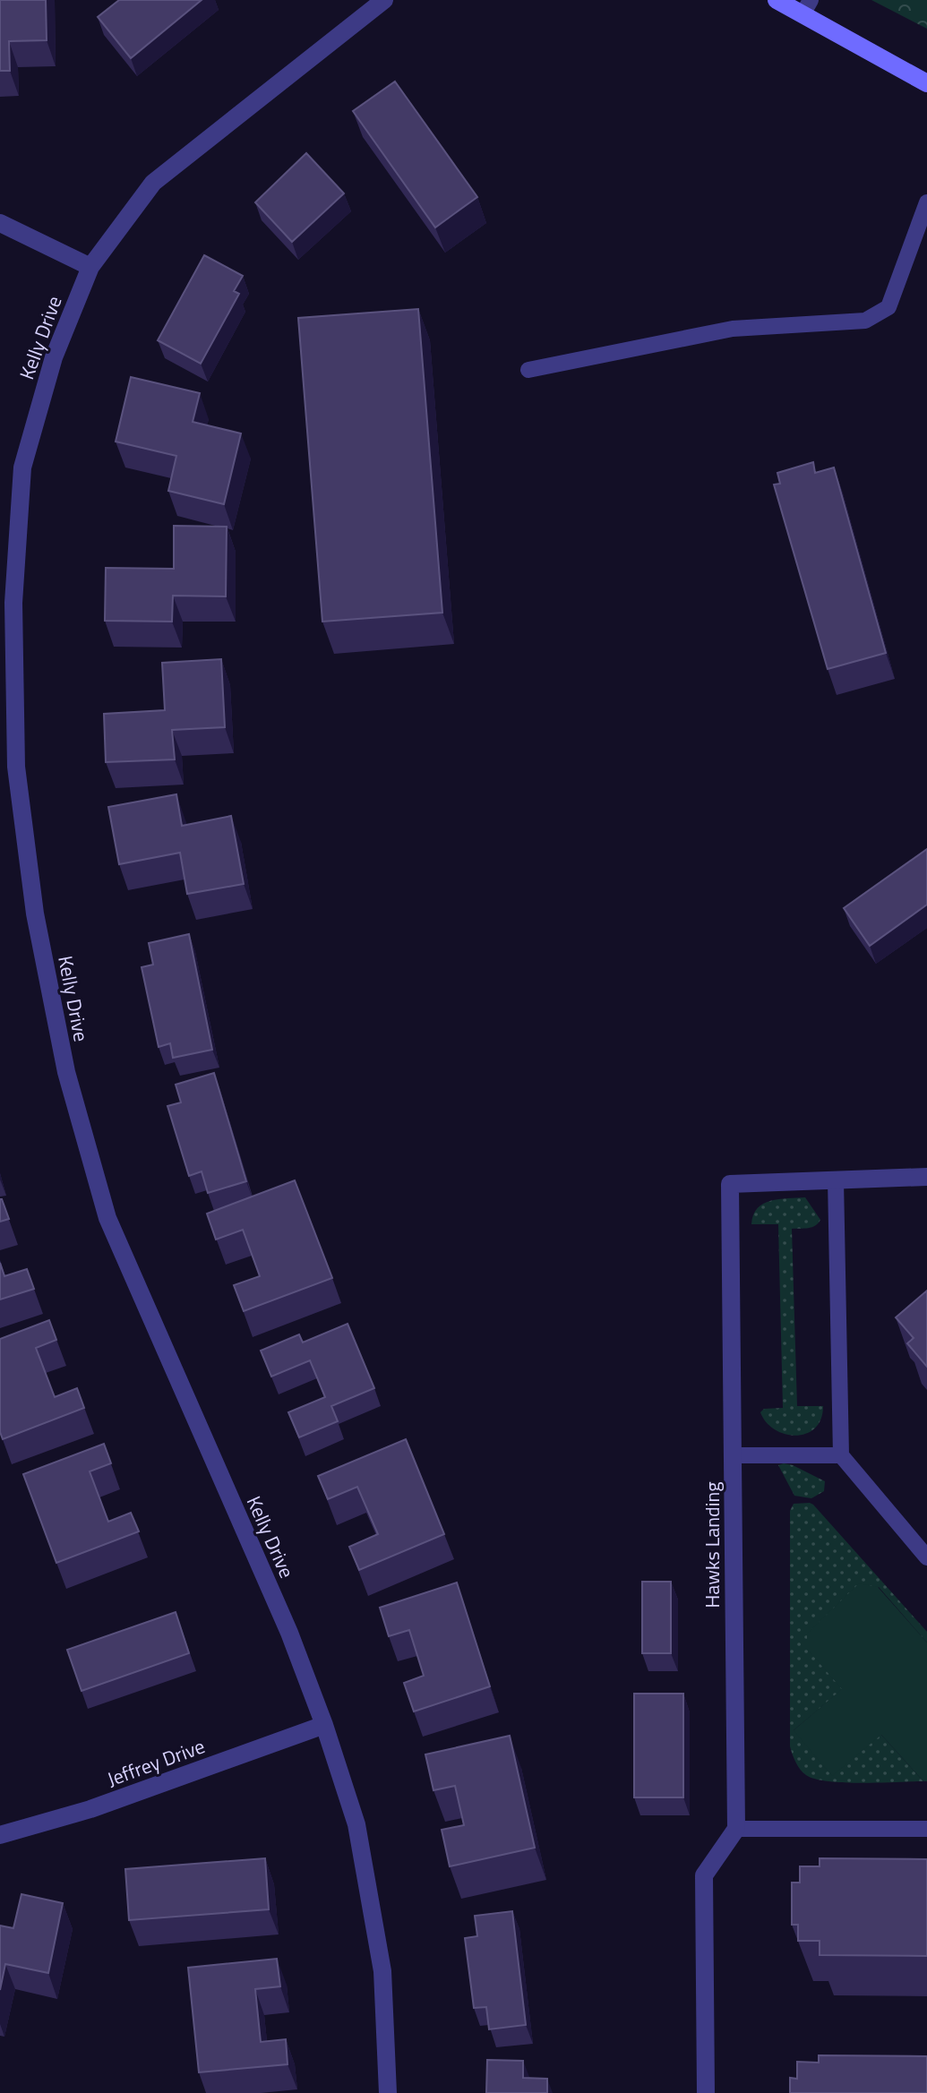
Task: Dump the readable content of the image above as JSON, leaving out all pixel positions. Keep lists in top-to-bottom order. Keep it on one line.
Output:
{"streets":{"street":["Kelly Drive","Hawks Landing","Jeffrey Drive"]},"crossings":[["Kelly Drive","Jeffrey Drive"]]}
